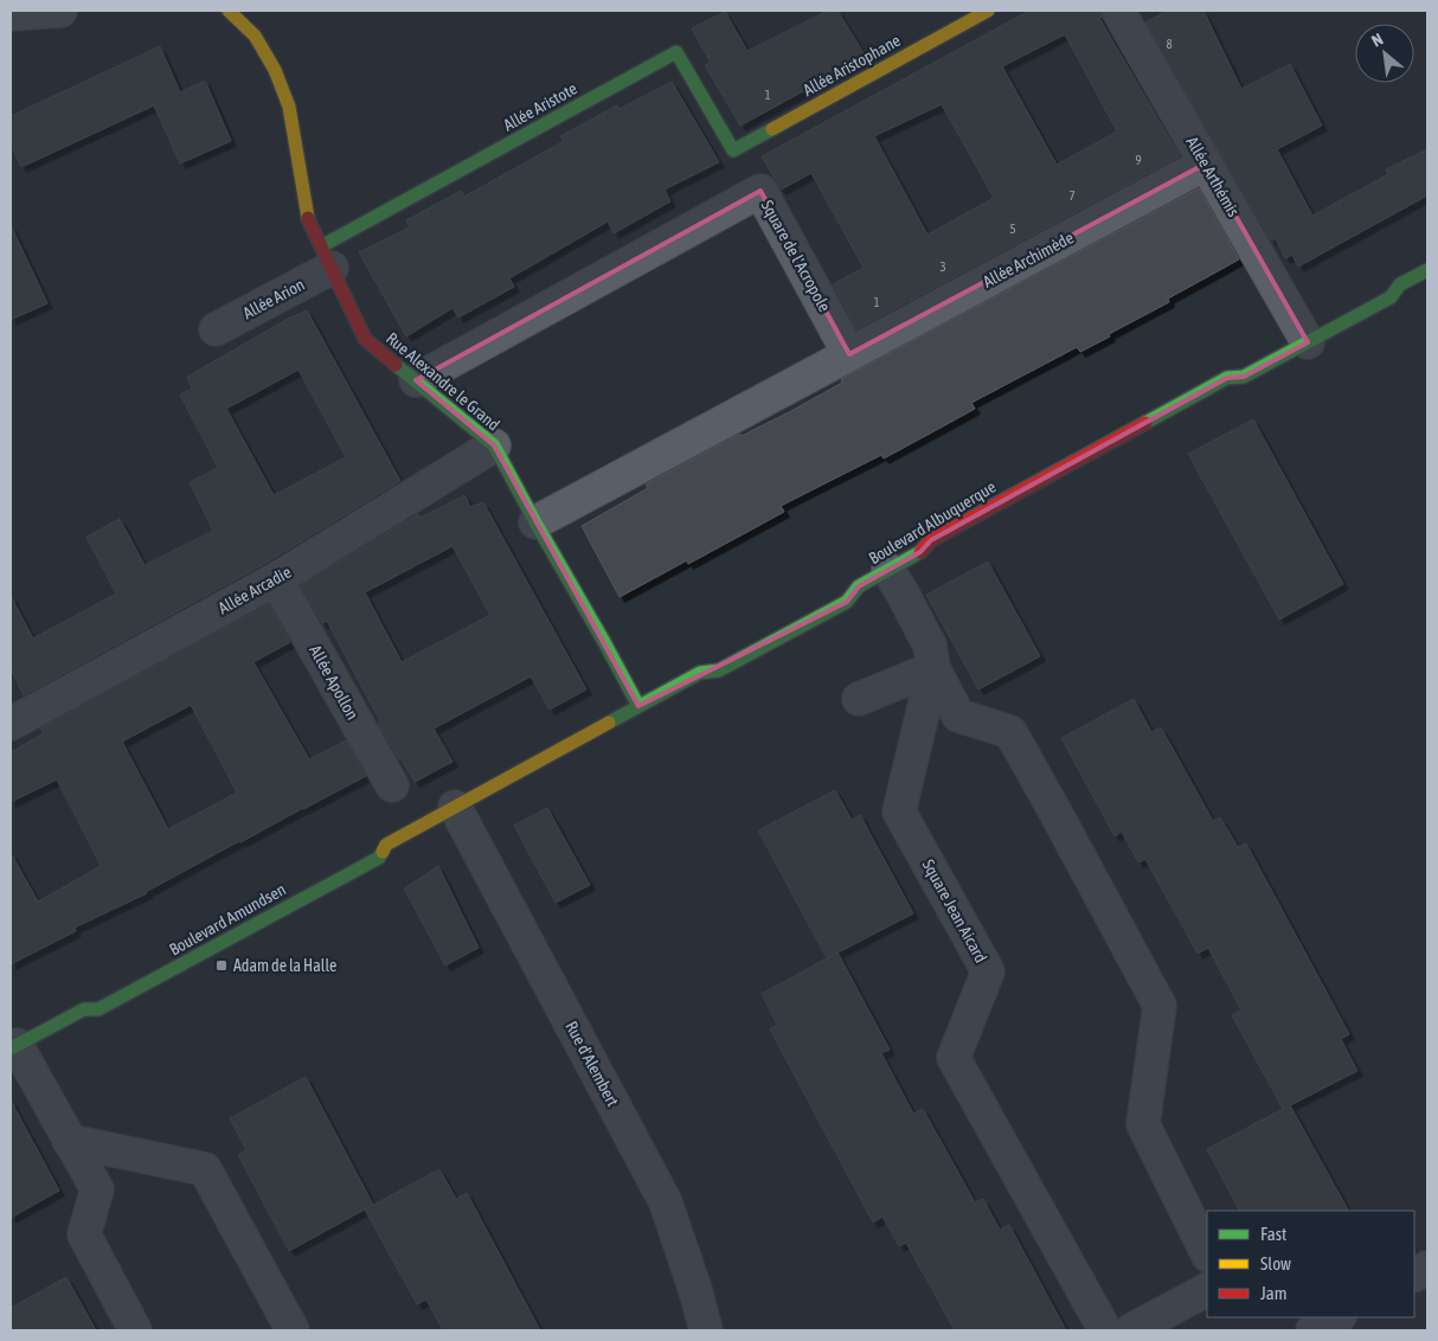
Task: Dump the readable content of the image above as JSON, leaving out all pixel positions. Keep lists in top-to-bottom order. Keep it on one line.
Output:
{"streets":{"street":["Allée Aristophane","Allée Aristote","Allée Arthémis","Square de l'Acropole","Allée Archimède","Allée Arion","Rue Alexandre le Grand","Boulevard Albuquerque","Allée Arcadie","Allée Apollon","Square Jean Aicard","Boulevard Amundsen","Rue d'Alembert"]},"crossings":[["Allée Aristophane","Allée Aristote"],["Allée Aristote","Allée Arion"],["Allée Aristote","Rue Alexandre le Grand"],["Allée Arthémis","Allée Archimède"],["Allée Arthémis","Boulevard Albuquerque"],["Square de l'Acropole","Allée Archimède"],["Square de l'Acropole","Rue Alexandre le Grand"],["Allée Arion","Rue Alexandre le Grand"],["Rue Alexandre le Grand","Boulevard Albuquerque"],["Rue Alexandre le Grand","Allée Arcadie"],["Boulevard Albuquerque","Square Jean Aicard"],["Boulevard Albuquerque","Boulevard Amundsen"],["Boulevard Albuquerque","Rue d'Alembert"],["Allée Arcadie","Allée Apollon"],["Boulevard Amundsen","Rue d'Alembert"]],"places":{"transit":["Adam de la Halle"]},"house_numbers":["8","1","9","7","5","3","1"],"legend":["Fast","Slow","Jam"],"north":"top left"}
